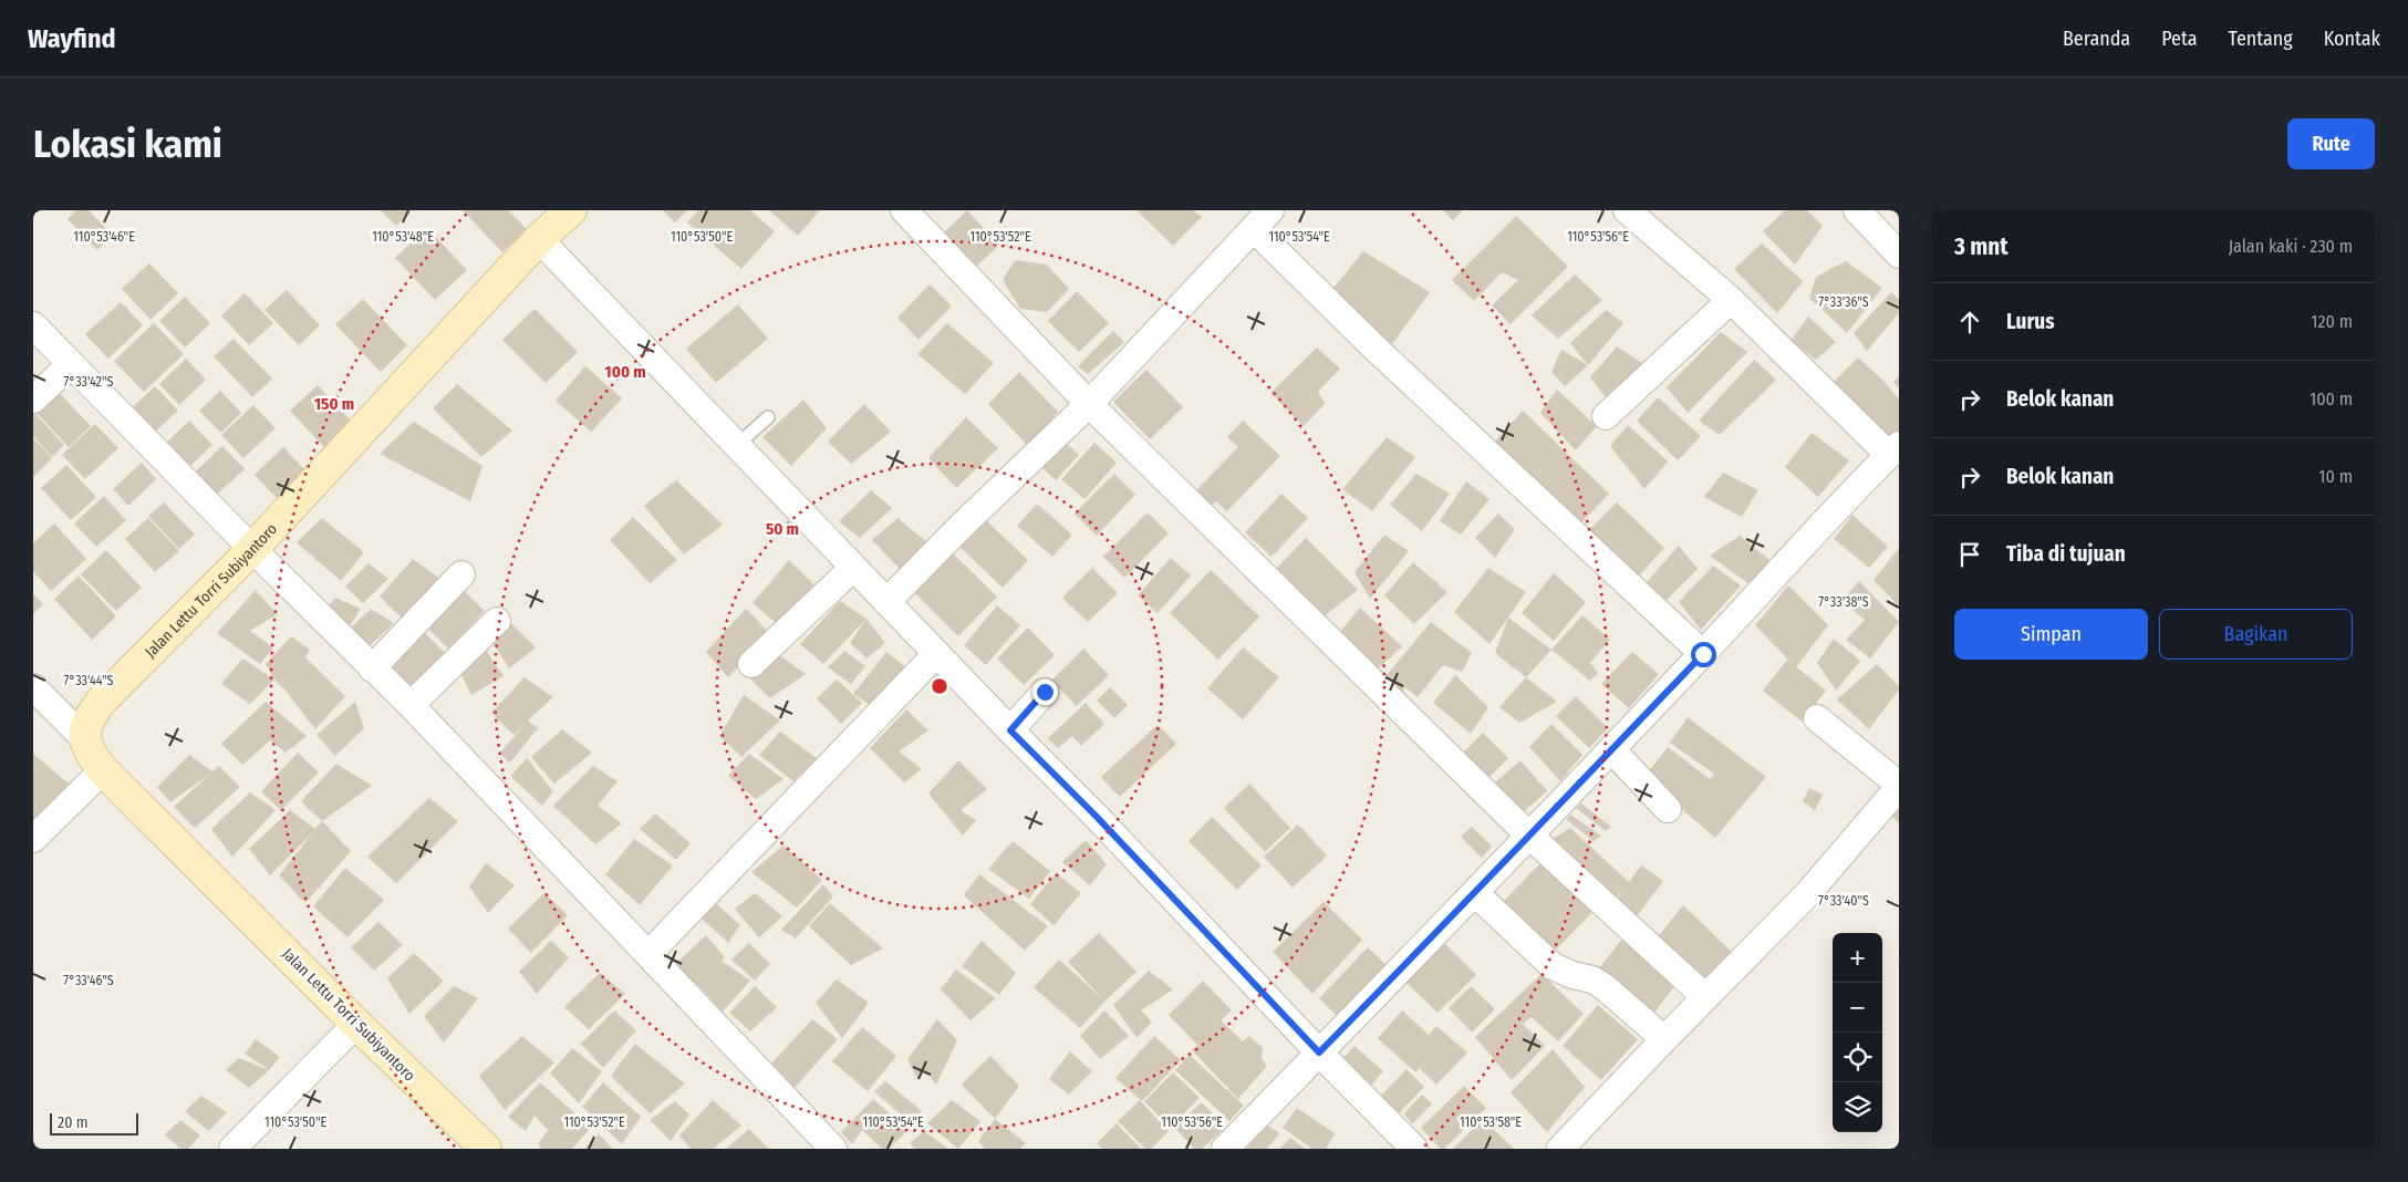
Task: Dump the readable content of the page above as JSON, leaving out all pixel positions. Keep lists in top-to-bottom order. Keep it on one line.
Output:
{"streets":{"main road":["Jalan Lettu Torri Subiyantoro"]},"scale_bar":"20 m","page":{"header":"Wayfind","nav":["Beranda","Peta","Tentang","Kontak"],"buttons":["Rute",["Simpan","Bagikan"]],"title":"Lokasi kami","heading":["3 mnt","Jalan kaki · 230 m"],"list":[["Lurus","120 m"],["Belok kanan","100 m"],["Belok kanan","10 m"],"Tiba di tujuan"],"map_buttons":["+","−"],"scale":"20 m"},"coordinates":["110°53'46\"E","110°53'48\"E","110°53'52\"E","110°53'54\"E","110°53'56\"E","110°53'50\"E","7°33'36\"S","7°33'42\"S","7°33'38\"S","7°33'44\"S","7°33'40\"S","7°33'46\"S","110°53'58\"E"],"rings":["100 m","150 m","50 m"]}
